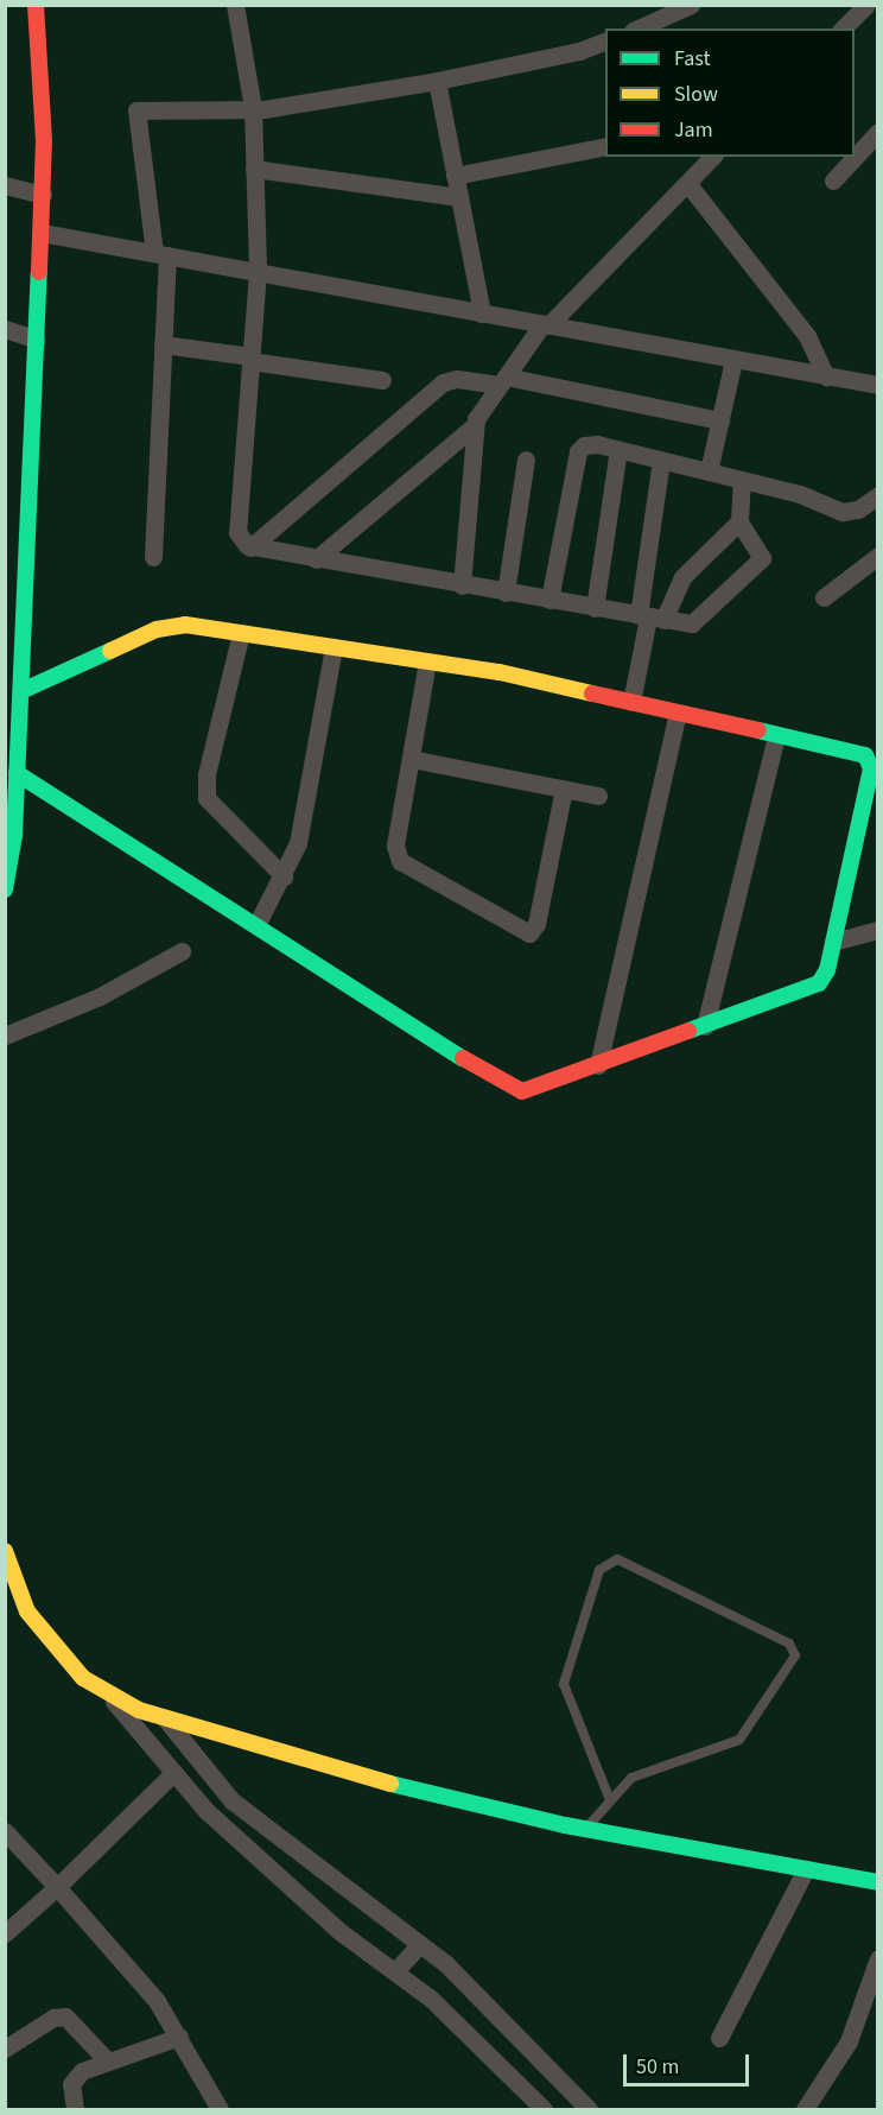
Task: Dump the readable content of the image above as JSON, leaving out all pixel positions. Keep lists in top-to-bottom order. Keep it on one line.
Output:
{"legend":["Fast","Slow","Jam"],"scale_bar":"50 m"}
